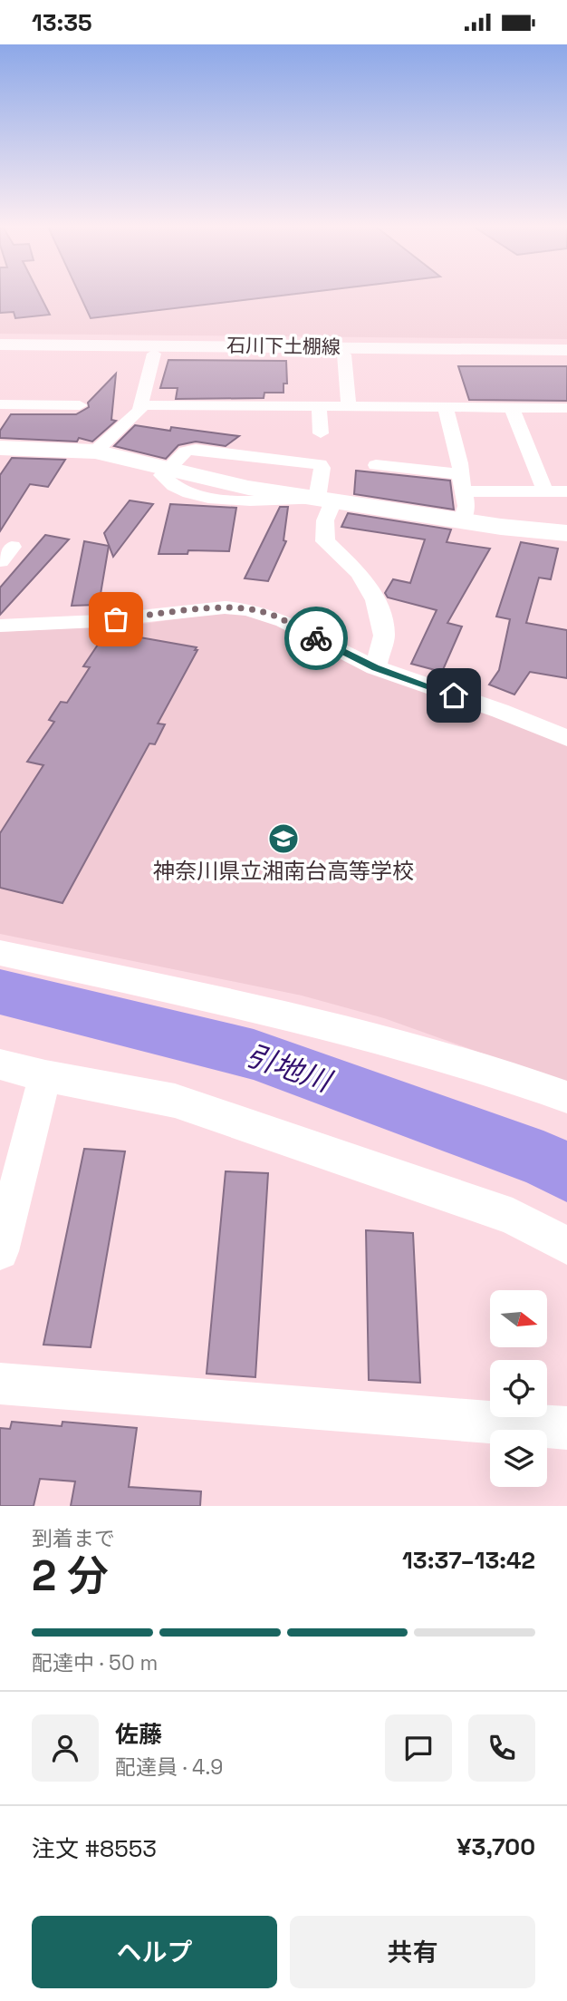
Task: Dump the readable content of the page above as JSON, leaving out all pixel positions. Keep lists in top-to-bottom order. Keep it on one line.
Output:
{"streets":{"street":["石川下土棚線"]},"water":["引地川"],"places":{"school or university":["神奈川県立湘南台高等学校"]},"north":"right","page":{"status":"13:35","heading":["2 分","到着まで","13:37–13:42"],"panel":["佐藤","配達員 · 4.9","注文 #8553","¥3,700"],"bar":"配達中 · 50 m","buttons":["ヘルプ","共有"]}}
